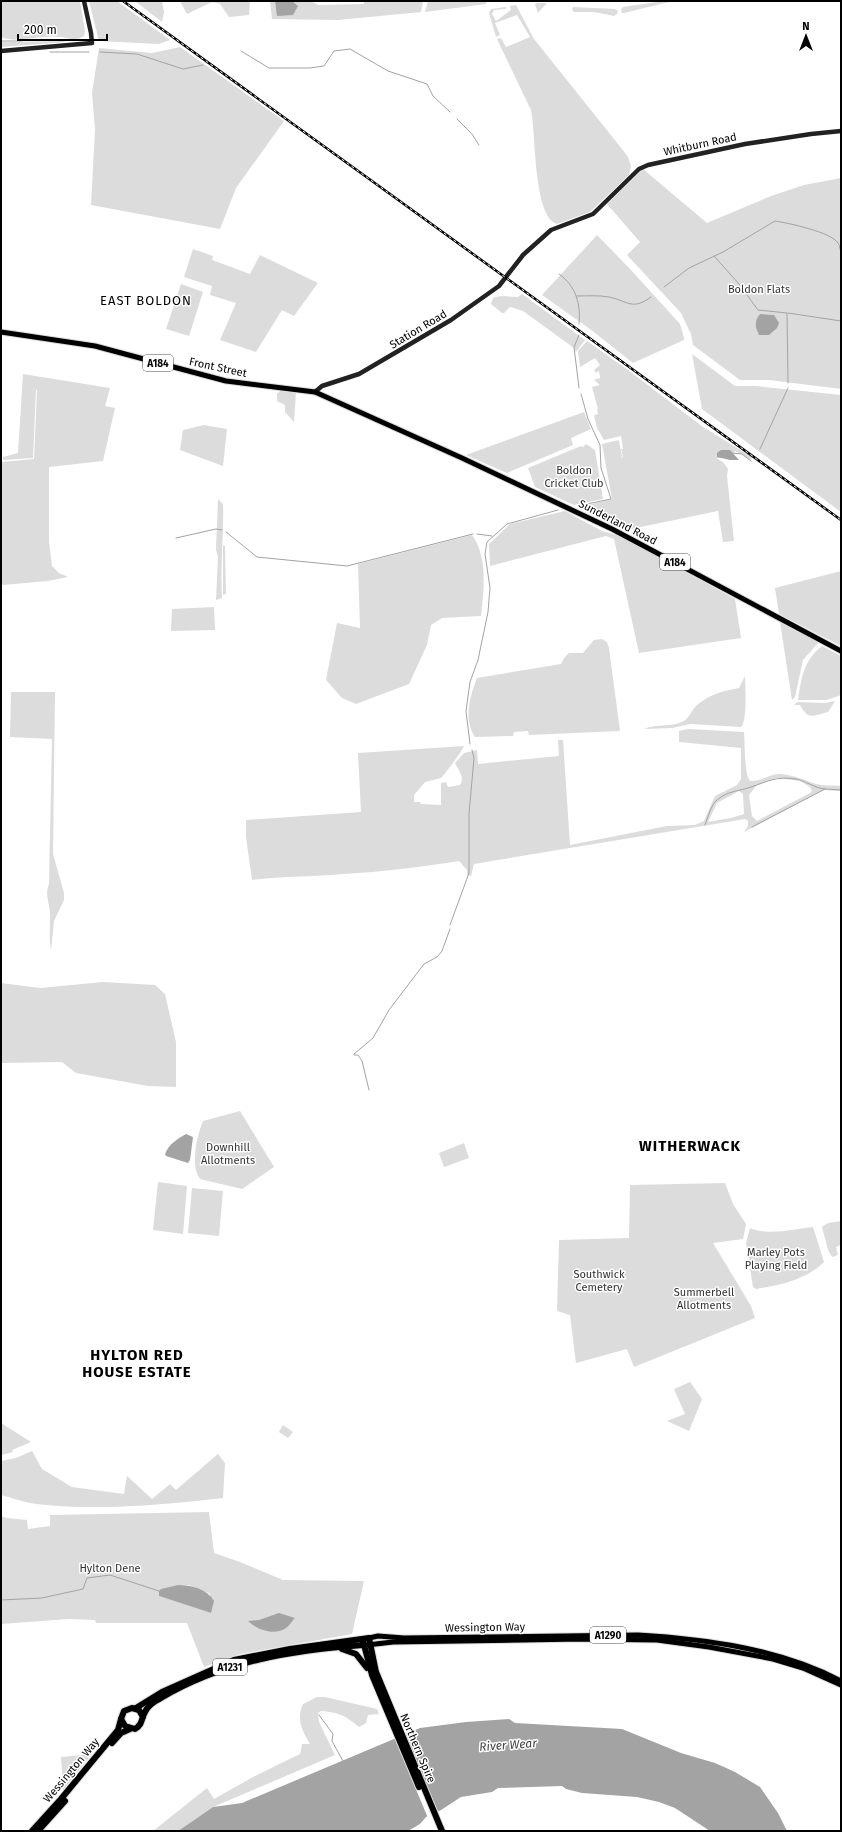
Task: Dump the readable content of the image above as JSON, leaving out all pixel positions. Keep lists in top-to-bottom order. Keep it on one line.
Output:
{"streets":{"highway":["Wessington Way","A1231","Northern Spire"],"main road":["Whitburn Road","Station Road","A184","Front Street","Sunderland Road","A1290"]},"crossings":[["Whitburn Road","Station Road"],["Station Road","Front Street"],["Station Road","Sunderland Road"],["Front Street","Sunderland Road"]],"districts":["EAST BOLDON","WITHERWACK","HYLTON RED HOUSE ESTATE"],"water":["River Wear"],"parks":["Boldon Flats","Boldon Cricket Club","Downhill Allotments","Marley Pots Playing Field","Southwick Cemetery","Summerbell Allotments","Hylton Dene"],"scale_bar":"200 m","north":"top"}
